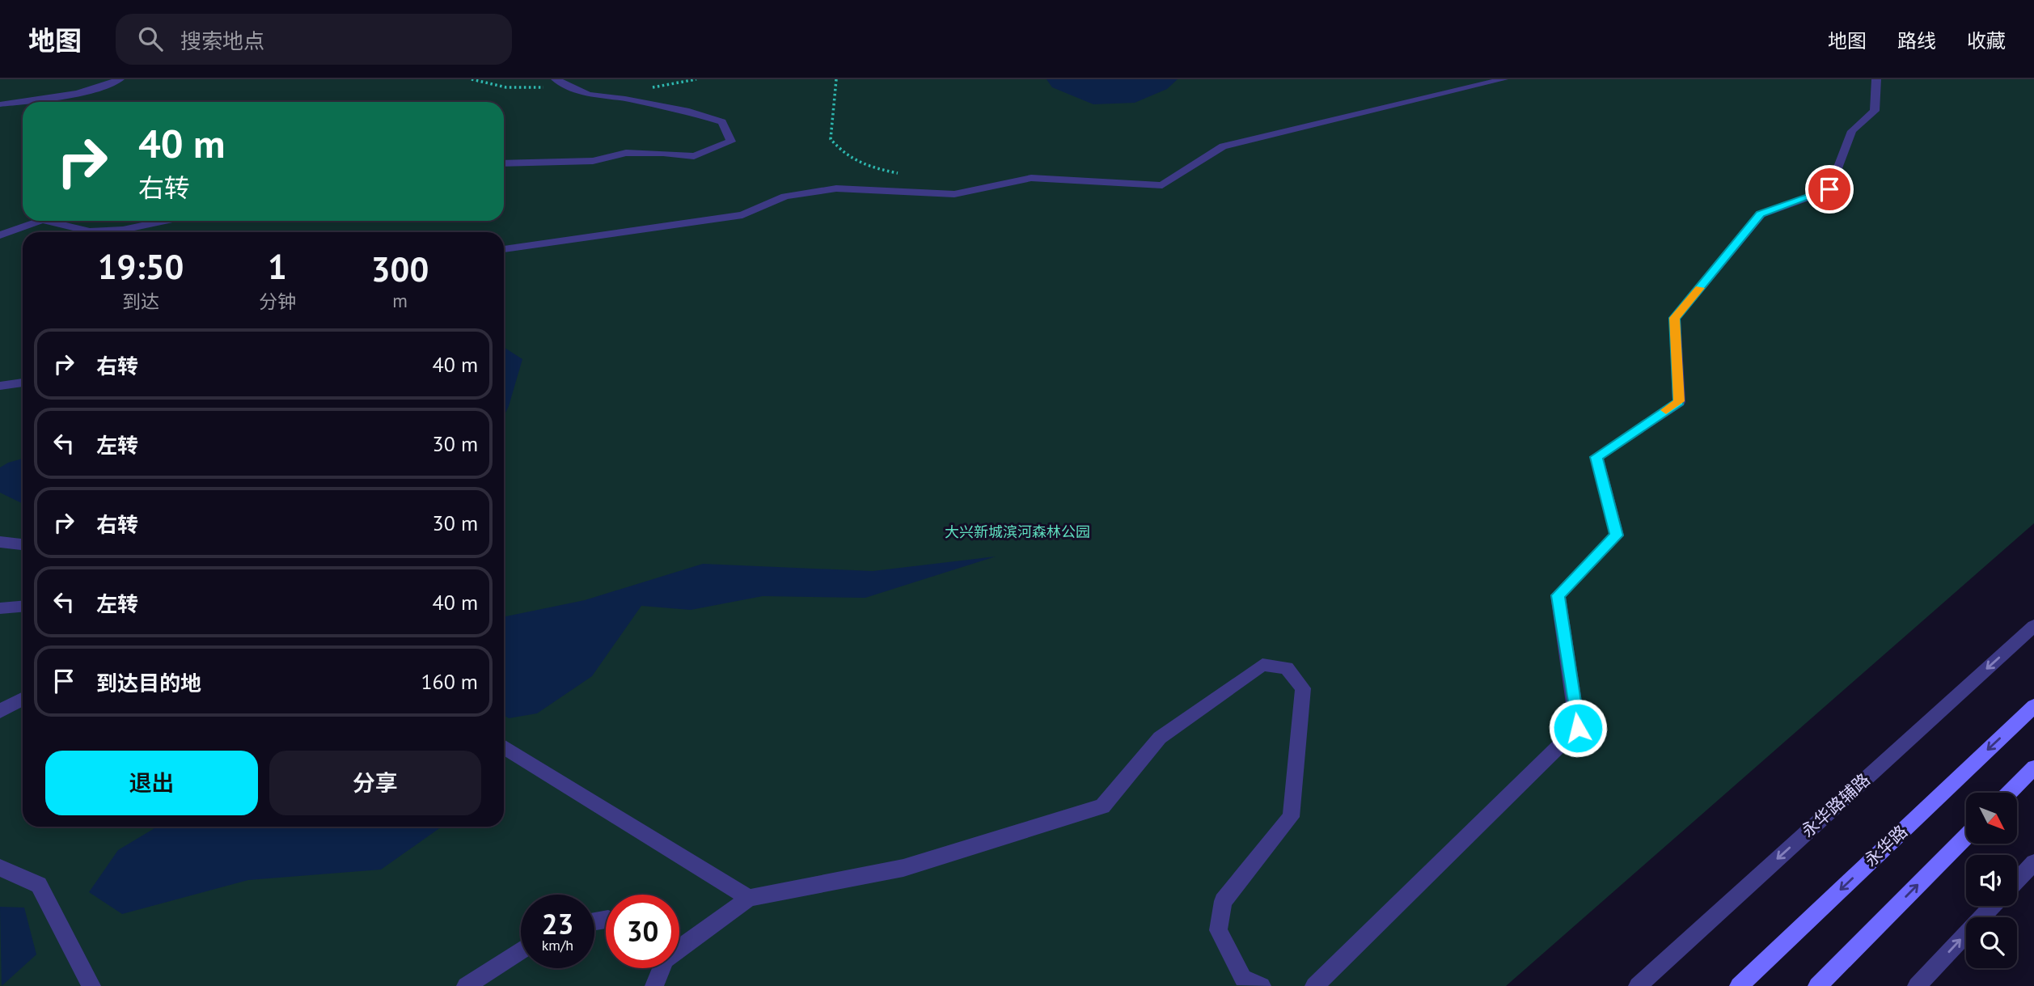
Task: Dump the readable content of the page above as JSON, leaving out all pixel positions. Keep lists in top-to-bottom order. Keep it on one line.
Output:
{"streets":{"main road":["永华路"],"street":["永华路辅路"]},"one_way":["永华路辅路"],"parks":["大兴新城滨河森林公园"],"north":"bottom right","page":{"header":"地图","search":"搜索地点","nav":["地图","路线","收藏"],"turn":["40 m","右转"],"eta":["19:50","到达","1","分钟","300","m"],"list":[{"name":"右转","value":"40 m"},{"name":"左转","value":"30 m"},{"name":"右转","value":"30 m"},{"name":"左转","value":"40 m"},{"name":"到达目的地","value":"160 m"}],"buttons":["退出","分享"],"speed":"23 km/h","limit":"30"}}
